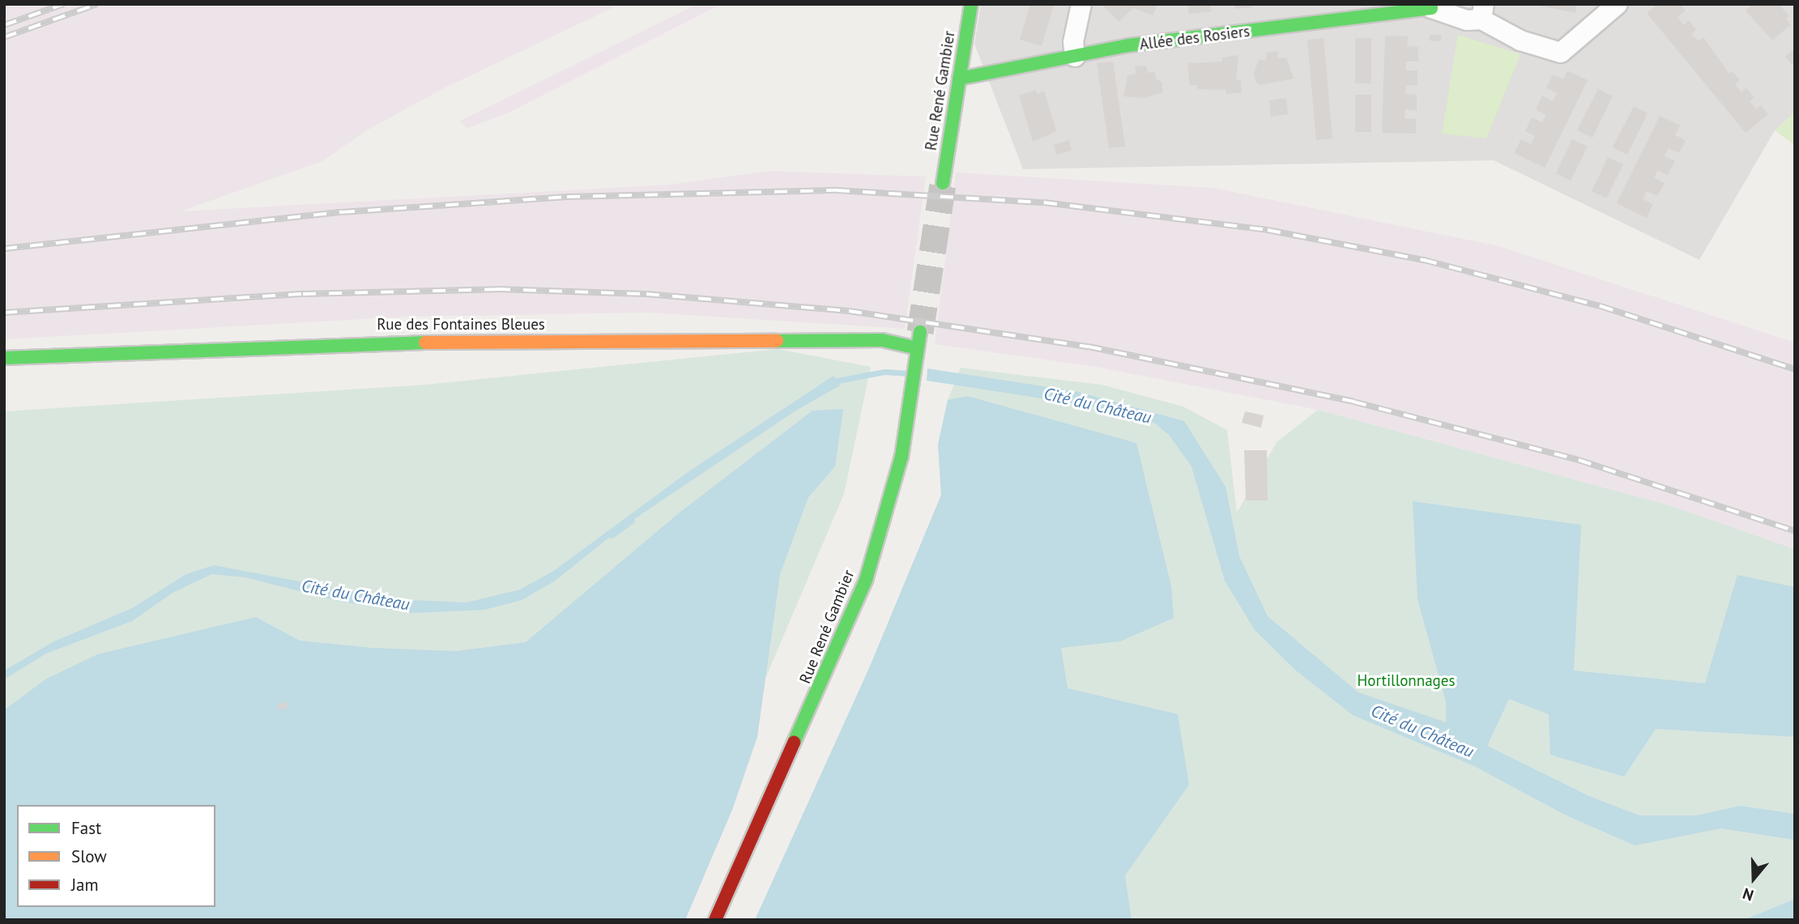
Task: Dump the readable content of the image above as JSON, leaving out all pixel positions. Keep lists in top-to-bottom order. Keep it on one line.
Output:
{"streets":{"street":["Allée des Rosiers","Rue René Gambier","Rue des Fontaines Bleues"]},"crossings":[["Allée des Rosiers","Rue René Gambier"],["Rue René Gambier","Rue des Fontaines Bleues"]],"water":["Cité du Château"],"parks":["Hortillonnages"],"legend":["Fast","Slow","Jam"],"north":"bottom"}
